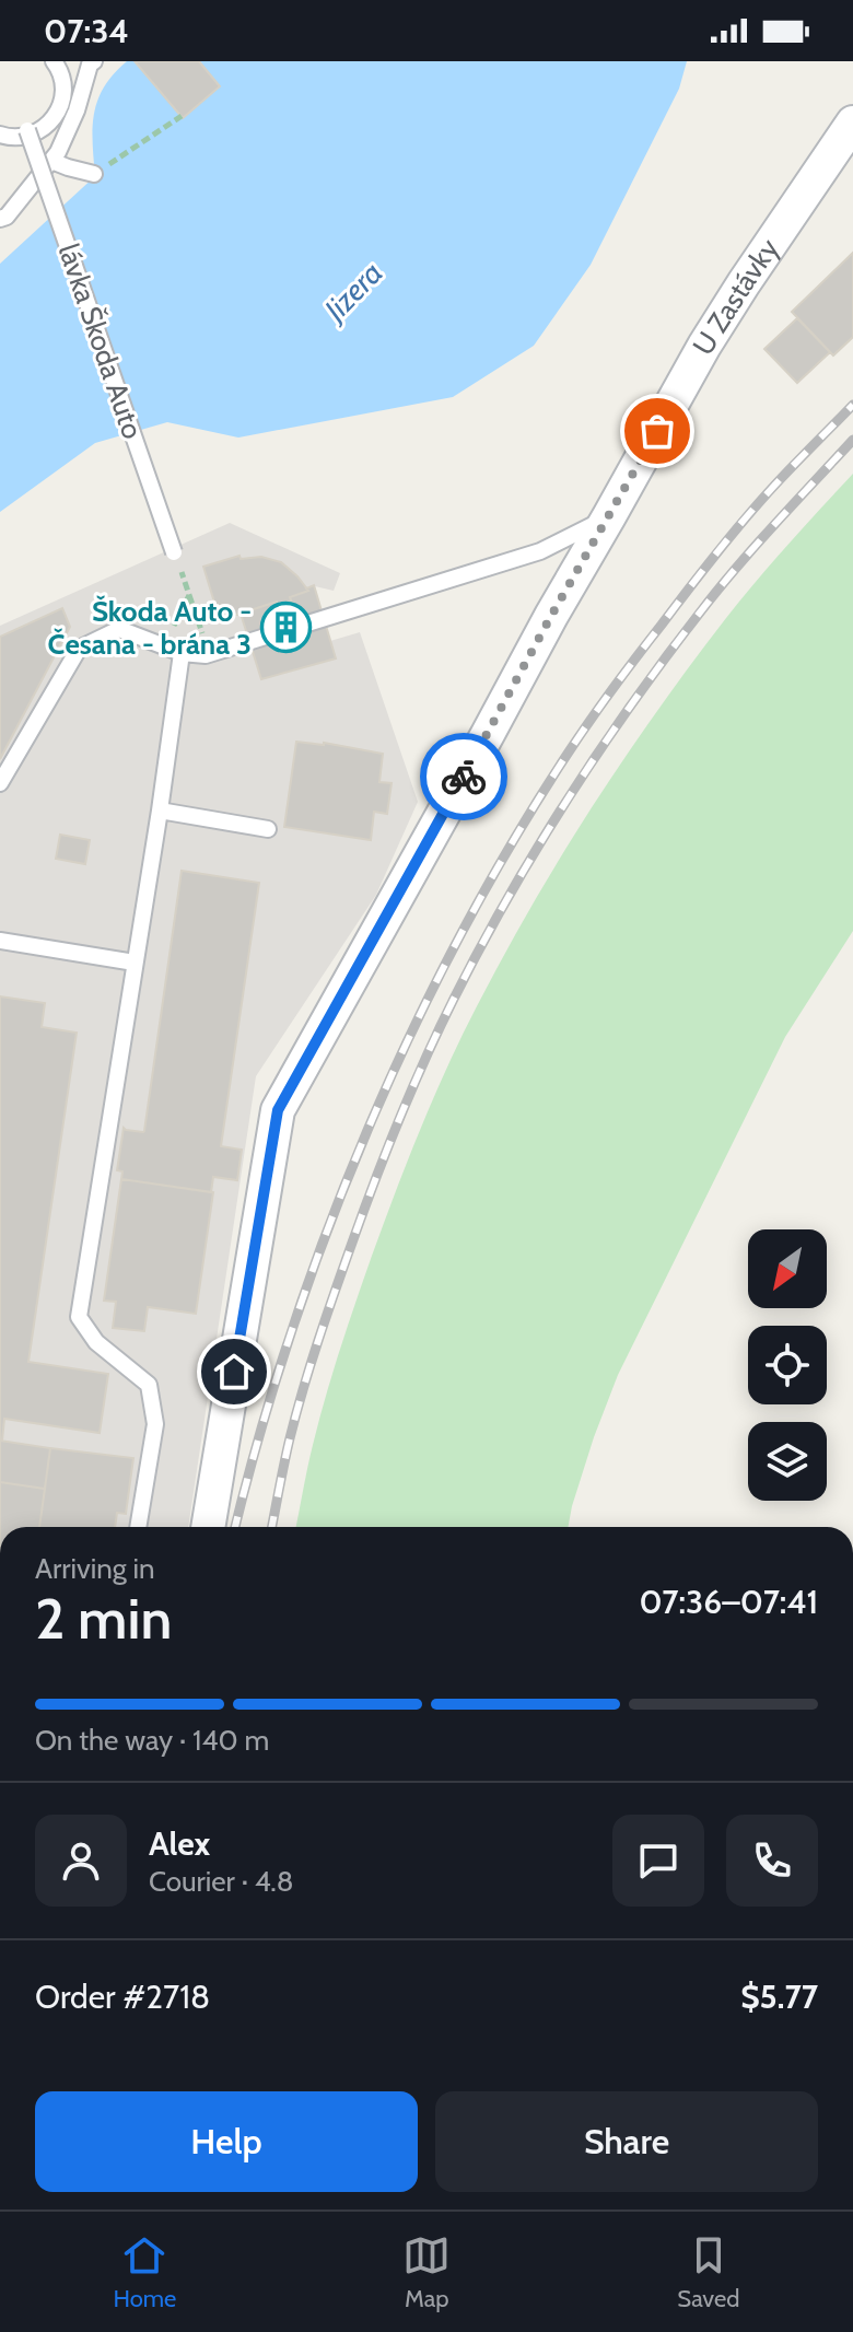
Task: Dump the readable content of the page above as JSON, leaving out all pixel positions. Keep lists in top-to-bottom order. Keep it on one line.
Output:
{"streets":{"street":["U Zastávky"],"lane":["lávka Škoda Auto"]},"water":["Jizera"],"places":{"building":["Škoda Auto - Česana - brána 3"]},"north":"bottom left","page":{"status":"07:34","heading":["2 min","Arriving in","07:36–07:41"],"panel":["Alex","Courier · 4.8","Order #2718","$5.77"],"bar":"On the way · 140 m","buttons":["Help","Share"],"tabs":["Home","Map","Saved"]}}
